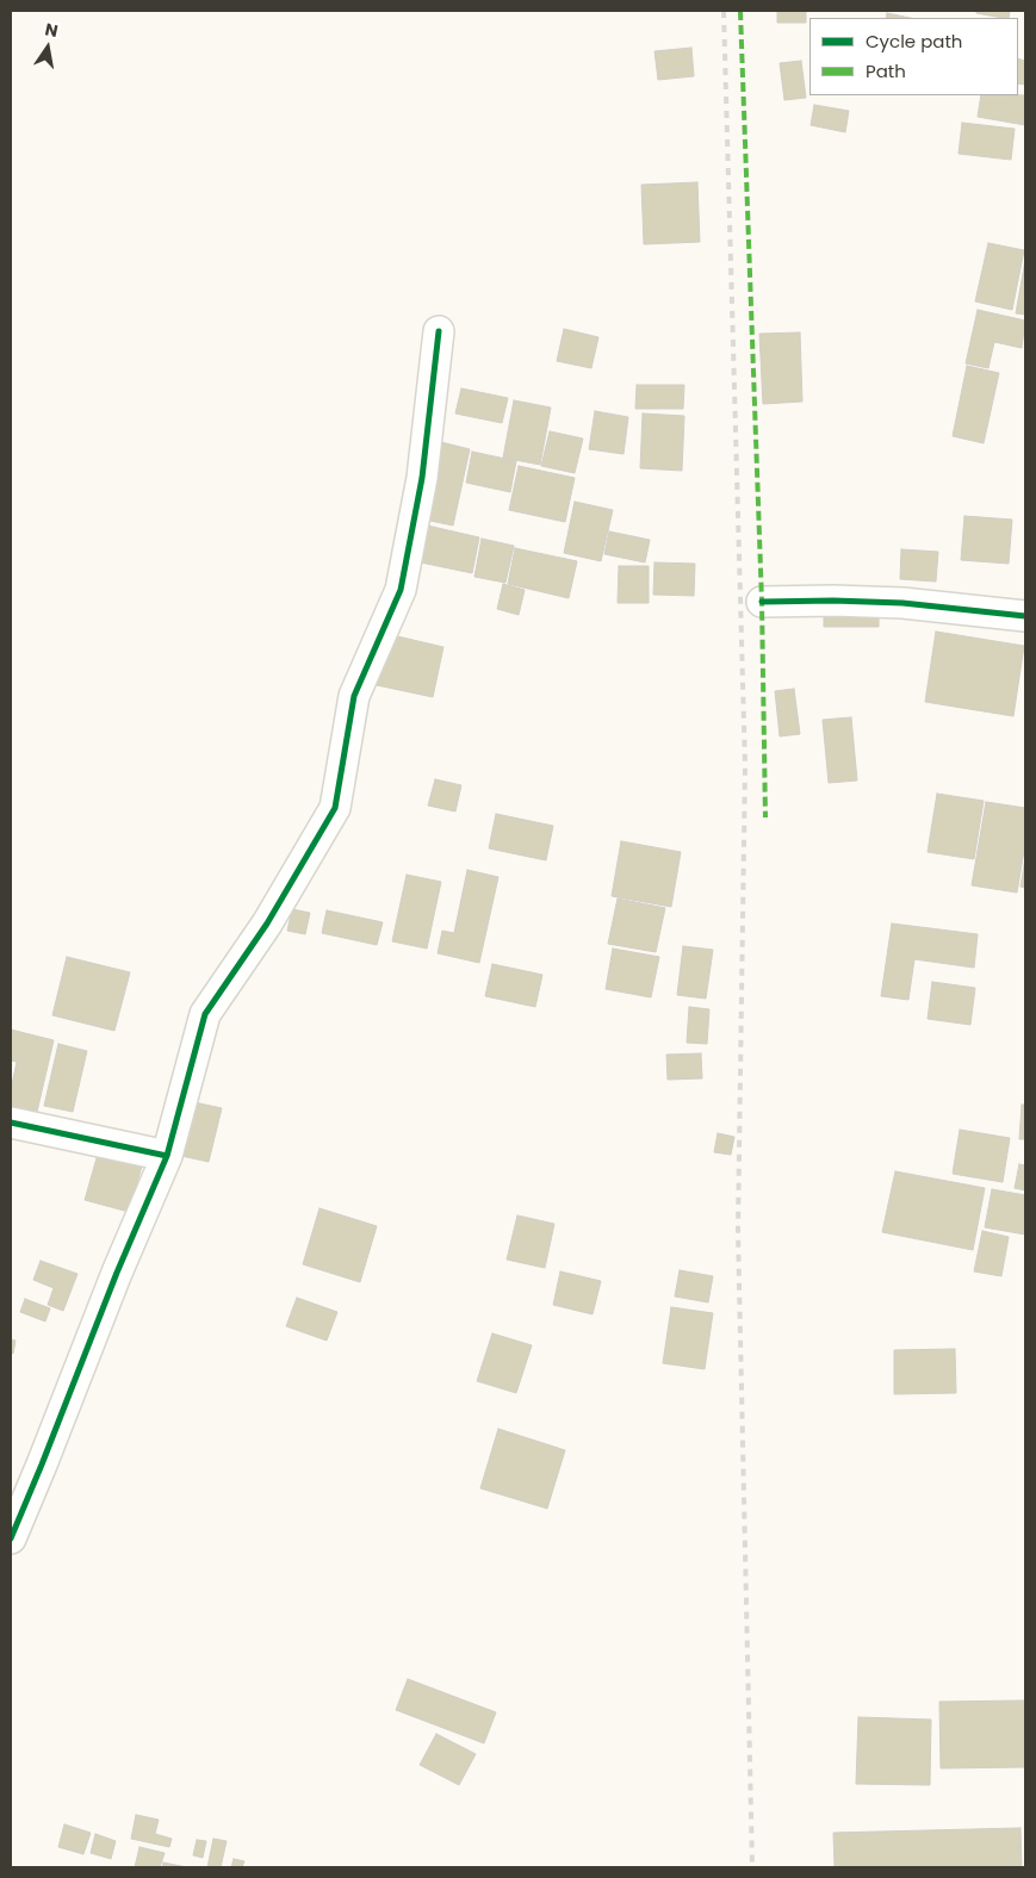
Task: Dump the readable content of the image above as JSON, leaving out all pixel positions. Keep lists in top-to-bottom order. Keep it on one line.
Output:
{"legend":["Cycle path","Path"],"north":"top"}
